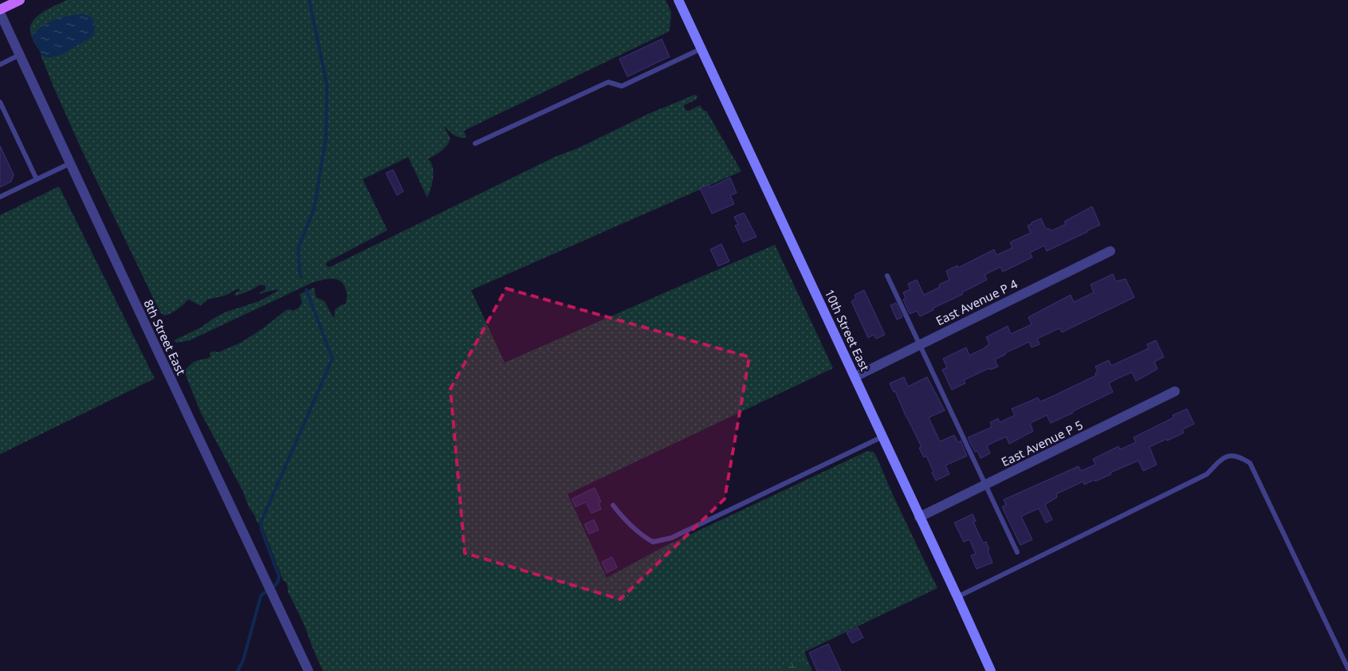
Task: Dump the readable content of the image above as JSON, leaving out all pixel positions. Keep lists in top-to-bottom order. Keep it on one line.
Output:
{"streets":{"main road":["10th Street East"],"street":["East Avenue P 4","8th Street East","East Avenue P 5"]},"crossings":[["East Avenue P 4","10th Street East"],["10th Street East","East Avenue P 5"]]}
